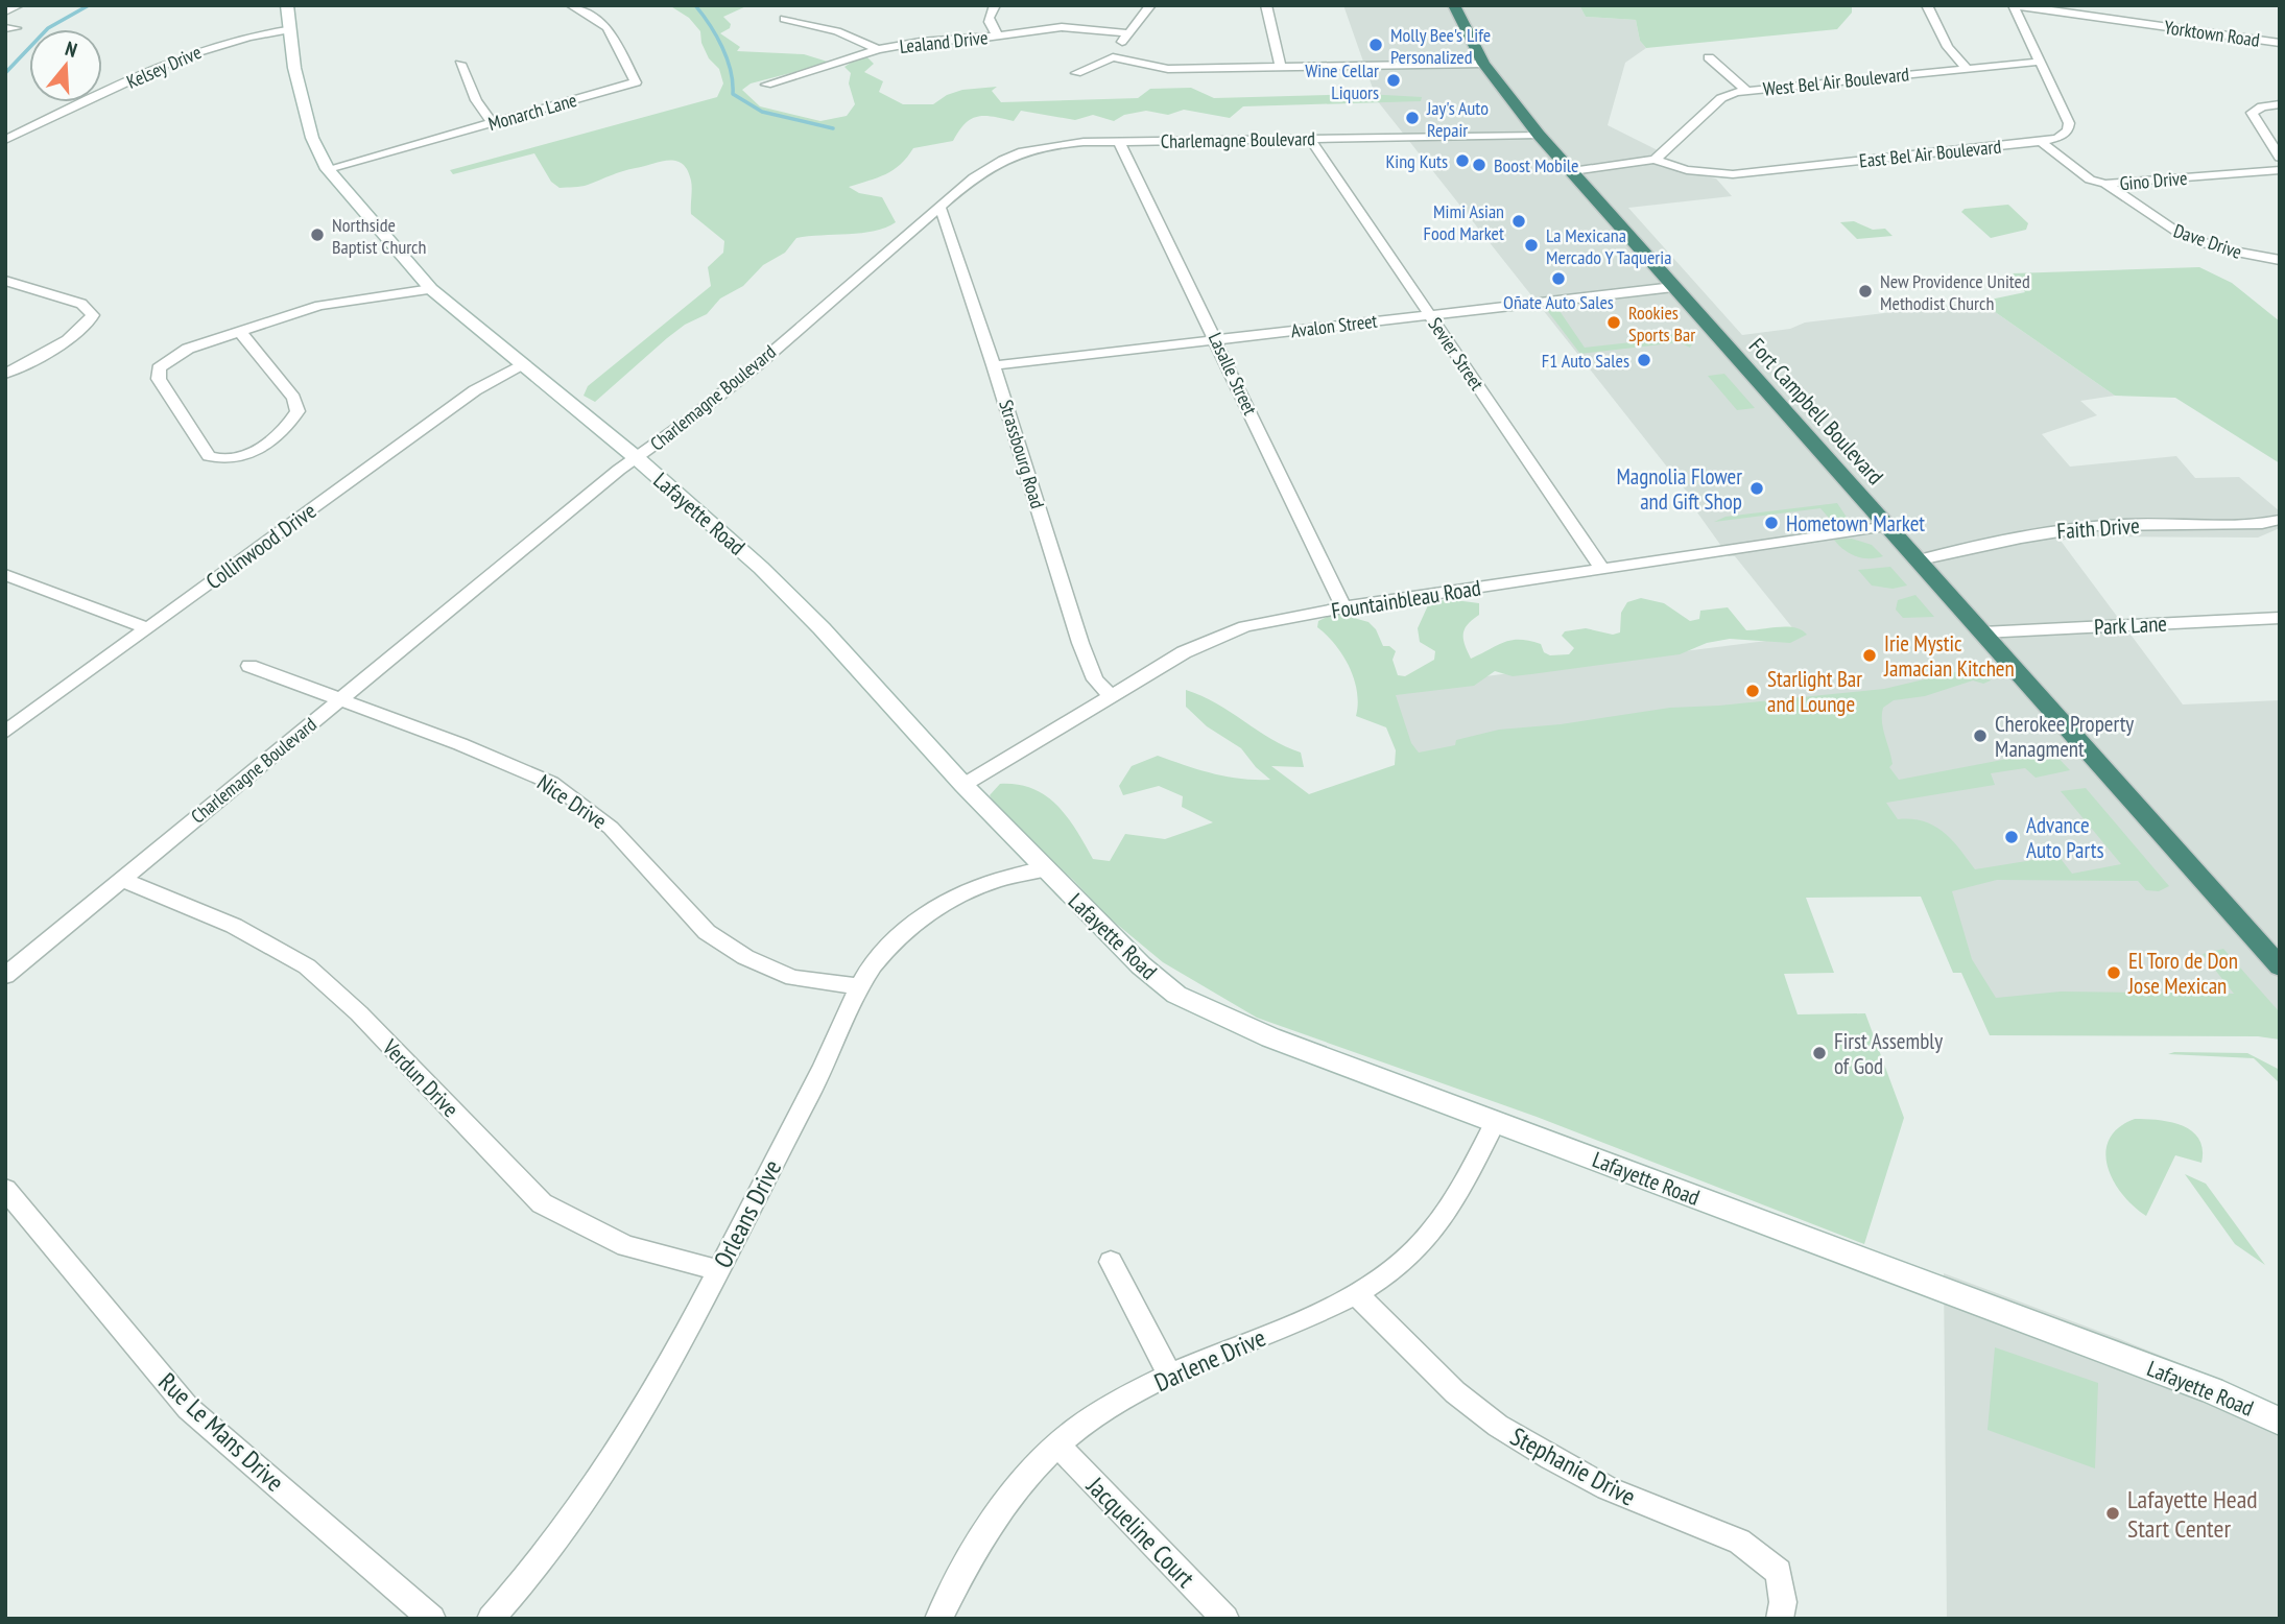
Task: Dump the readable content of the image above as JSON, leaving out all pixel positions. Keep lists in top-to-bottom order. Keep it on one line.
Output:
{"streets":{"highway":["Fort Campbell Boulevard"],"main road":["Lafayette Road"],"street":["Yorktown Road","Lealand Drive","Kelsey Drive","West Bel Air Boulevard","Monarch Lane","Charlemagne Boulevard","East Bel Air Boulevard","Gino Drive","Dave Drive","Avalon Street","Sevier Street","Lasalle Street","Strassbourg Road","Faith Drive","Collinwood Drive","Fountainbleau Road","Park Lane","Nice Drive","Verdun Drive","Orleans Drive","Darlene Drive","Rue Le Mans Drive","Stephanie Drive","Jacqueline Court"]},"crossings":[["Yorktown Road","East Bel Air Boulevard"],["Kelsey Drive","Lafayette Road"],["West Bel Air Boulevard","East Bel Air Boulevard"],["Monarch Lane","Lafayette Road"],["Charlemagne Boulevard","Sevier Street"],["Charlemagne Boulevard","Lasalle Street"],["Charlemagne Boulevard","Fort Campbell Boulevard"],["Charlemagne Boulevard","Strassbourg Road"],["Charlemagne Boulevard","Lafayette Road"],["Charlemagne Boulevard","Nice Drive"],["Charlemagne Boulevard","Verdun Drive"],["East Bel Air Boulevard","Gino Drive"],["Gino Drive","Dave Drive"],["Avalon Street","Sevier Street"],["Avalon Street","Lasalle Street"],["Avalon Street","Fort Campbell Boulevard"],["Avalon Street","Strassbourg Road"],["Sevier Street","Fountainbleau Road"],["Lasalle Street","Fountainbleau Road"],["Fort Campbell Boulevard","Faith Drive"],["Fort Campbell Boulevard","Fountainbleau Road"],["Fort Campbell Boulevard","Park Lane"],["Strassbourg Road","Fountainbleau Road"],["Lafayette Road","Collinwood Drive"],["Lafayette Road","Fountainbleau Road"],["Lafayette Road","Orleans Drive"],["Lafayette Road","Darlene Drive"],["Nice Drive","Orleans Drive"],["Verdun Drive","Orleans Drive"],["Darlene Drive","Stephanie Drive"],["Darlene Drive","Jacqueline Court"]],"places":["Molly Bee's Life Personalized","Wine Cellar Liquors","Jay's Auto Repair","King Kuts","Boost Mobile","Mimi Asian Food Market","Northside Baptist Church","La Mexicana Mercado Y Taqueria","Oñate Auto Sales","New Providence United Methodist Church","Rookies Sports Bar","F1 Auto Sales","Magnolia Flower and Gift Shop","Hometown Market","Irie Mystic Jamacian Kitchen","Starlight Bar and Lounge","Cherokee Property Managment","Advance Auto Parts","El Toro de Don Jose Mexican","First Assembly of God","Lafayette Head Start Center"],"north":"top"}
